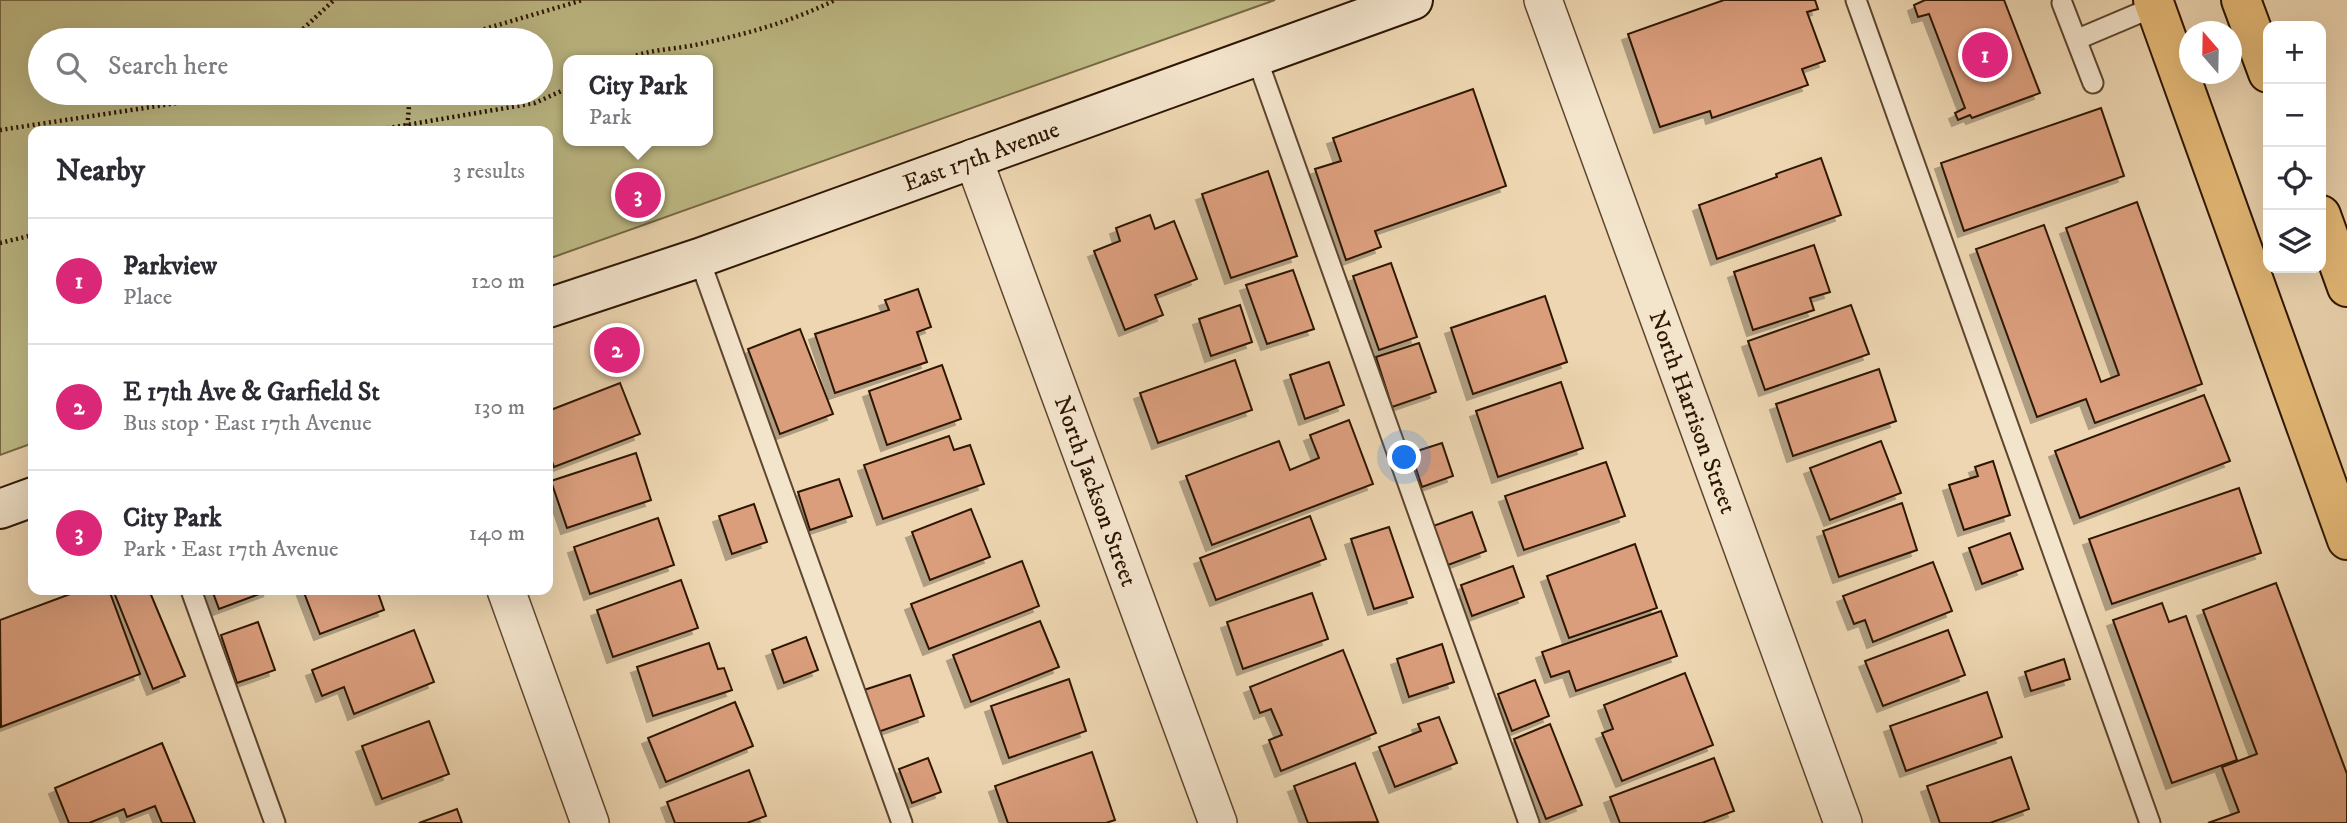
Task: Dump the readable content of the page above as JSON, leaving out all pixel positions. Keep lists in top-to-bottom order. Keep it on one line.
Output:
{"streets":{"main road":["East 17th Avenue"],"street":["North Harrison Street","North Jackson Street"]},"crossings":[["East 17th Avenue","North Jackson Street"]],"north":"top","page":{"map_buttons":["+","−"],"pins":["1","3","2"],"search":"Search here","popup":["City Park","Park"],"heading":["Nearby","3 results"],"list":[{"mark":"1","name":"Parkview","note":"Place","value":"120 m"},{"mark":"2","name":"E 17th Ave & Garfield St","note":"Bus stop · East 17th Avenue","value":"130 m"},{"mark":"3","name":"City Park","note":"Park · East 17th Avenue","value":"140 m"}]}}
